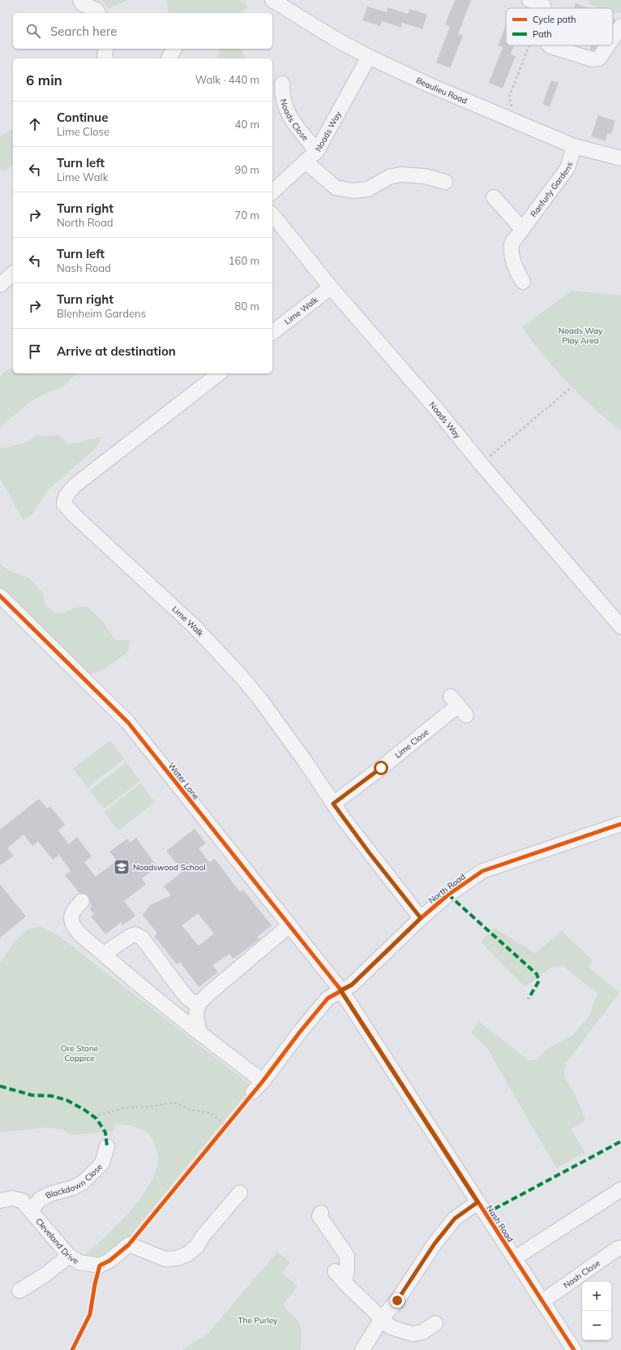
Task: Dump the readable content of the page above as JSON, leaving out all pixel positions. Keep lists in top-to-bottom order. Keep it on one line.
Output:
{"streets":{"street":["Beaulieu Road","Noads Close","Noads Way","Ranfurly Gardens","Lime Walk","Lime Close","Water Lane","North Road","Blackdown Close","Nash Road","Cleveland Drive","Nash Close"]},"crossings":[["Beaulieu Road","Noads Way"],["Beaulieu Road","Ranfurly Gardens"],["Noads Close","Noads Way"],["Noads Way","Lime Walk"],["Lime Walk","Lime Close"],["Lime Walk","North Road"],["Water Lane","North Road"],["Water Lane","Nash Road"],["North Road","Nash Road"],["Blackdown Close","Cleveland Drive"],["Nash Road","Nash Close"]],"parks":["Noads Way Play Area","Ore Stone Coppice","The Purley"],"places":{"school or university":["Noadswood School"]},"legend":["Cycle path","Path"],"page":{"search":"Search here","heading":["6 min","Walk · 440 m"],"list":[["Continue","Lime Close","40 m"],["Turn left","Lime Walk","90 m"],["Turn right","North Road","70 m"],["Turn left","Nash Road","160 m"],["Turn right","Blenheim Gardens","80 m"],"Arrive at destination"],"map_buttons":["+","−"]}}
